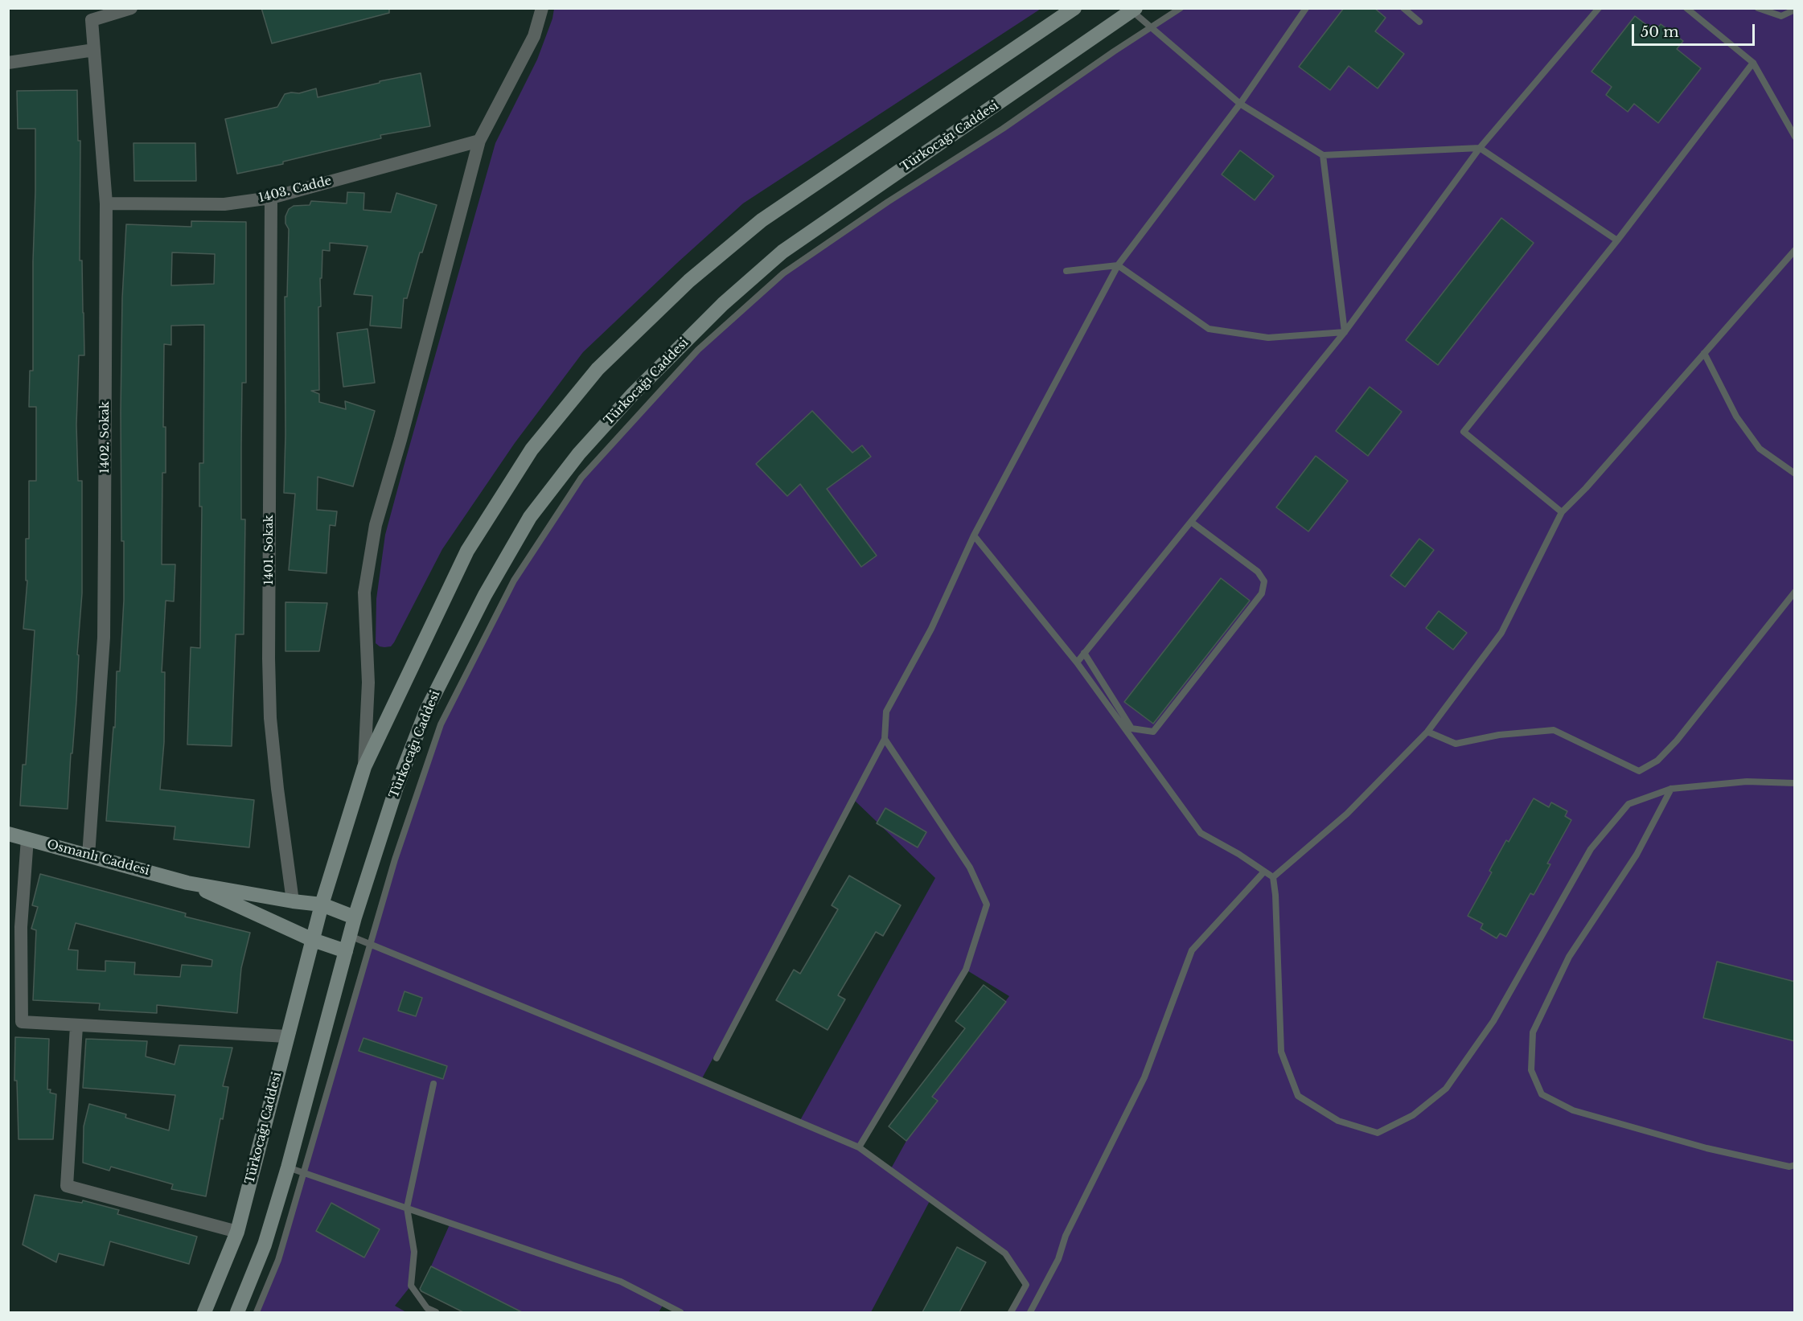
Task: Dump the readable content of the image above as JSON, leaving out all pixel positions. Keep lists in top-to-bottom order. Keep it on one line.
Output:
{"streets":{"main road":["Türkocağı Caddesi","Osmanlı Caddesi"],"street":["1403. Cadde","1402. Sokak","1401. Sokak"]},"crossings":[["Türkocağı Caddesi","Osmanlı Caddesi"],["1403. Cadde","1402. Sokak"],["1403. Cadde","1401. Sokak"],["1402. Sokak","Osmanlı Caddesi"],["1401. Sokak","Osmanlı Caddesi"]],"scale_bar":"50 m"}
